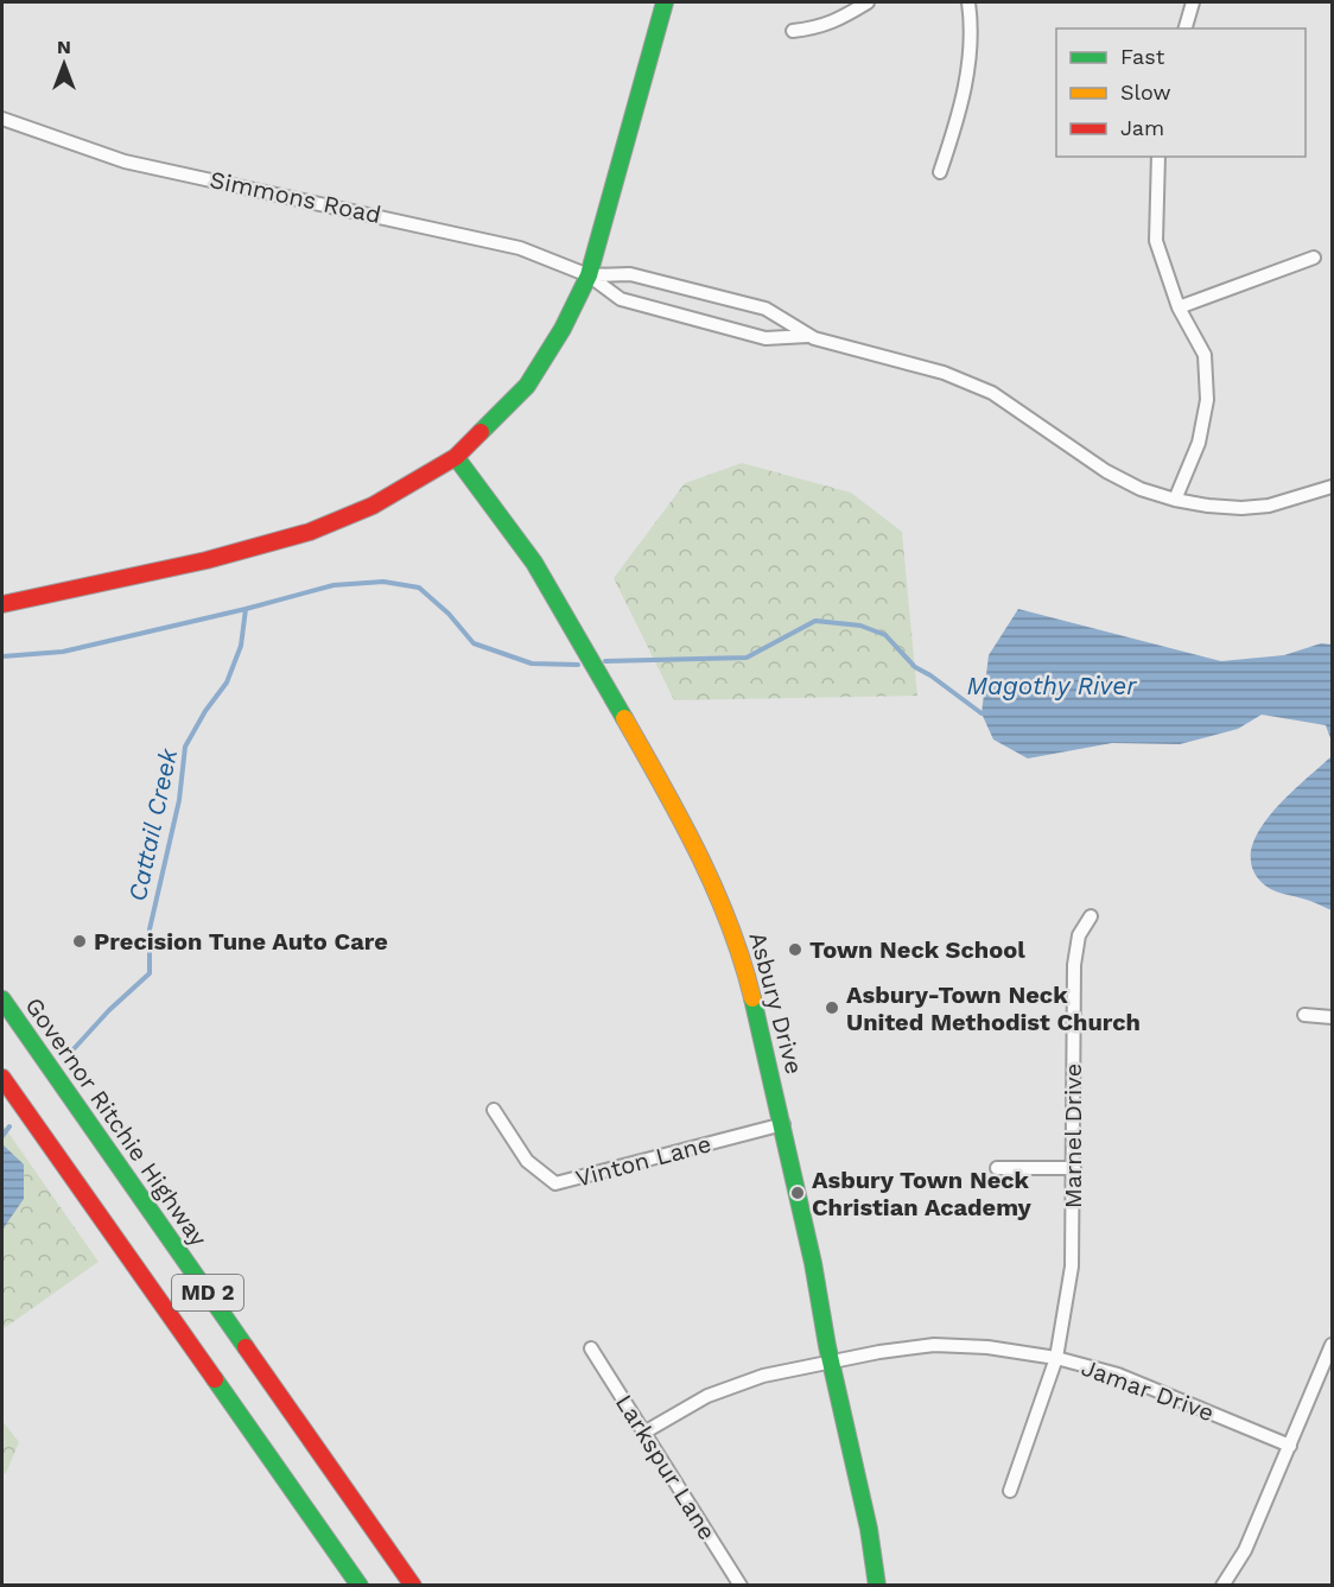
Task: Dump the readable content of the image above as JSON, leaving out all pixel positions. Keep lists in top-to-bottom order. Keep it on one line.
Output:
{"streets":{"main road":["Asbury Drive","Governor Ritchie Highway","MD 2"],"street":["Simmons Road","Marnel Drive","Vinton Lane","Jamar Drive","Larkspur Lane"]},"crossings":[["Asbury Drive","Vinton Lane"],["Asbury Drive","Jamar Drive"],["Marnel Drive","Jamar Drive"],["Jamar Drive","Larkspur Lane"]],"water":["Magothy River","Cattail Creek"],"places":["Precision Tune Auto Care","Town Neck School","Asbury-Town Neck United Methodist Church","Asbury Town Neck Christian Academy"],"legend":["Fast","Slow","Jam"],"north":"top"}
